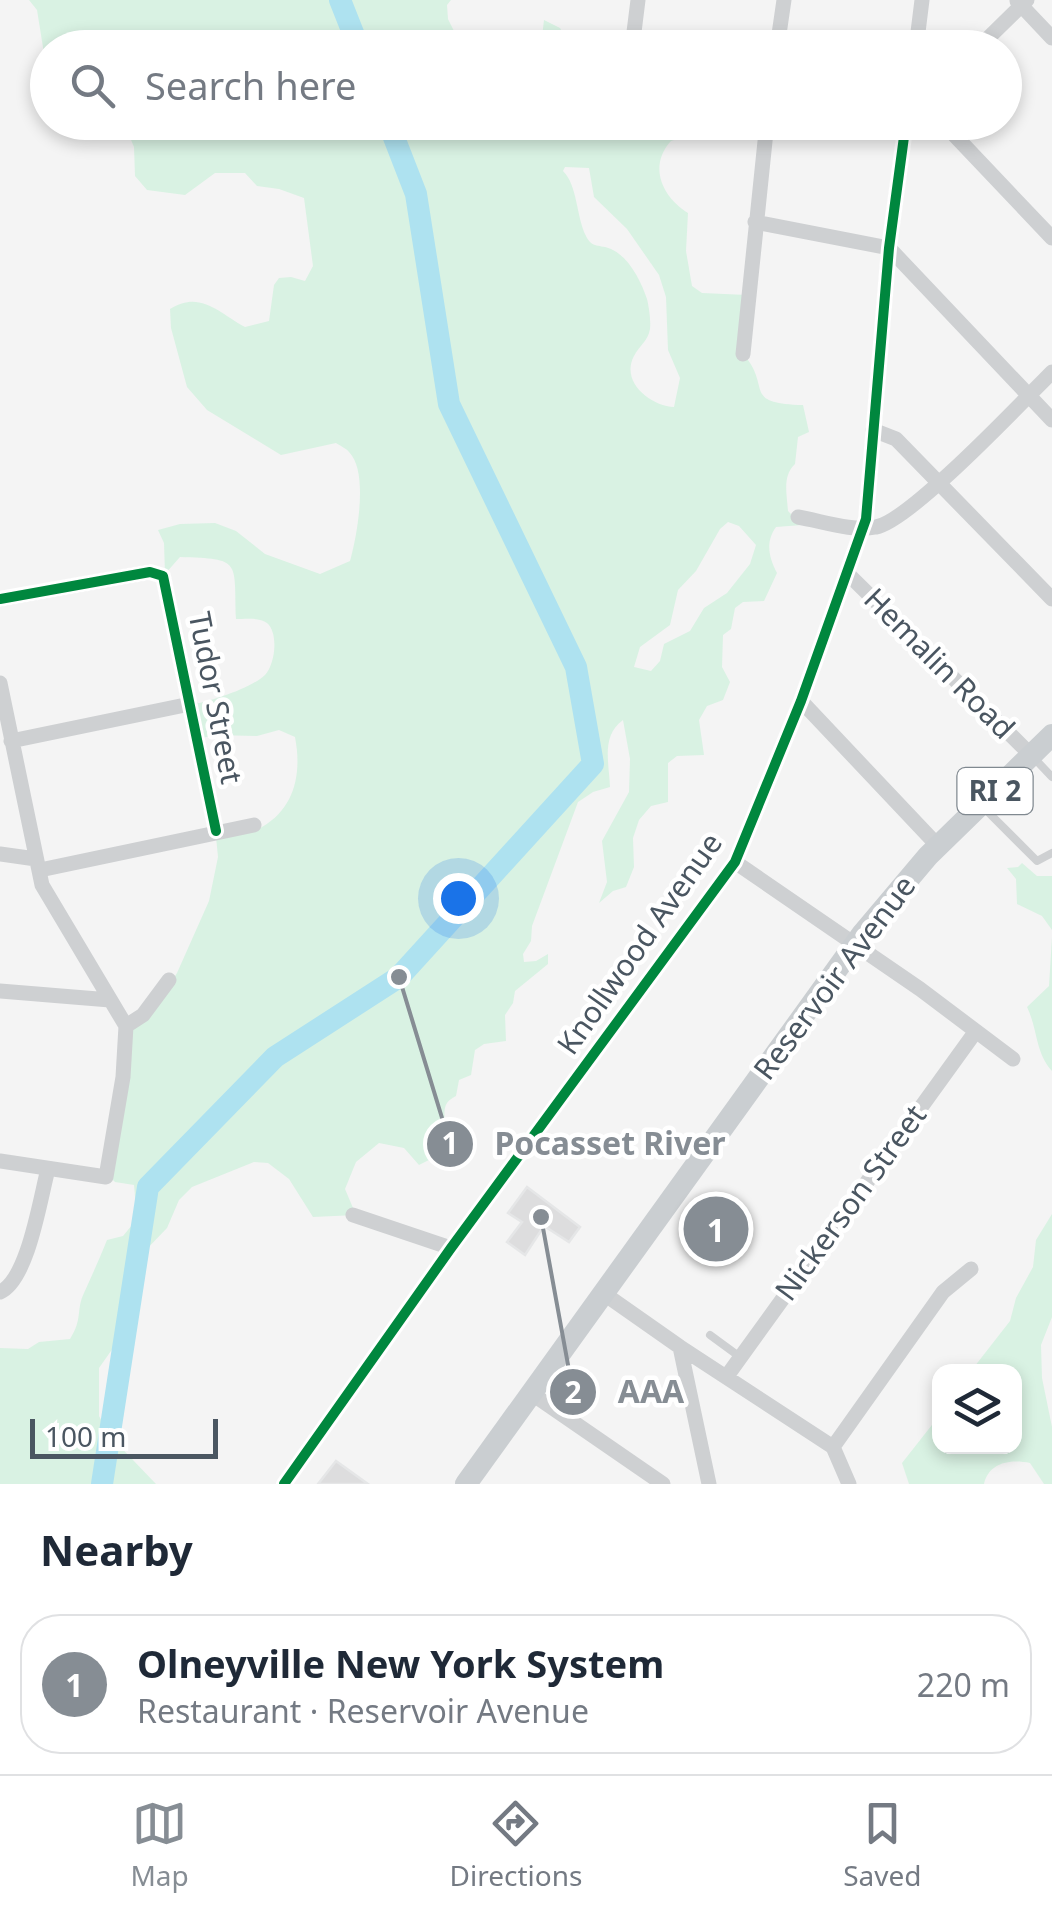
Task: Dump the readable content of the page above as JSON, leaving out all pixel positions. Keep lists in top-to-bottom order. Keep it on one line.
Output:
{"streets":{"main road":["RI 2","Reservoir Avenue"],"street":["Hemalin Road","Tudor Street","Knollwood Avenue","Nickerson Street"]},"crossings":[["Hemalin Road","Knollwood Avenue"],["Hemalin Road","Reservoir Avenue"]],"places":["Pocasset River","AAA"],"scale_bar":"100 m","page":{"search":"Search here","pins":"1","scale":"100 m","heading":"Nearby","list":[{"mark":"1","name":"Olneyville New York System","note":"Restaurant · Reservoir Avenue","value":"220 m"}],"nav":["Map","Directions","Saved"]}}
